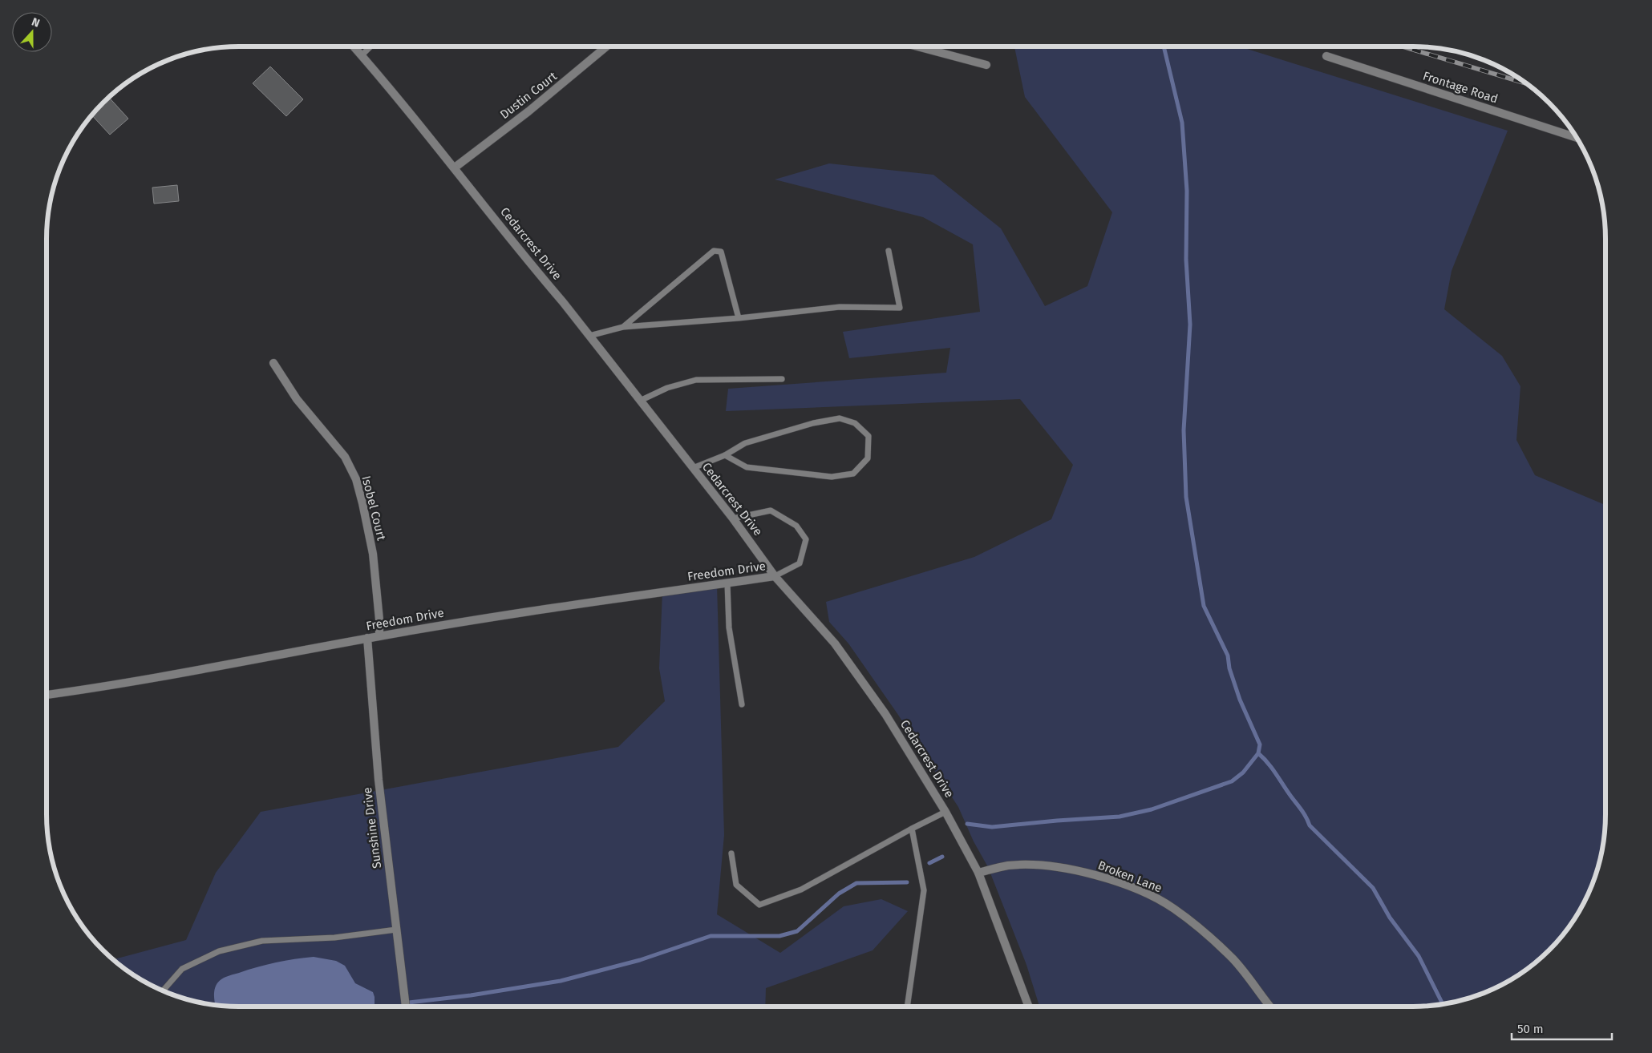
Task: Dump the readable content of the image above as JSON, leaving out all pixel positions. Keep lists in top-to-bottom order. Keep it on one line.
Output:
{"streets":{"street":["Frontage Road","Dustin Court","Cedarcrest Drive","Isobel Court","Freedom Drive","Sunshine Drive","Broken Lane"]},"crossings":[["Dustin Court","Cedarcrest Drive"],["Cedarcrest Drive","Freedom Drive"],["Cedarcrest Drive","Broken Lane"],["Isobel Court","Freedom Drive"],["Freedom Drive","Sunshine Drive"]],"scale_bar":"50 m","north":"top"}
